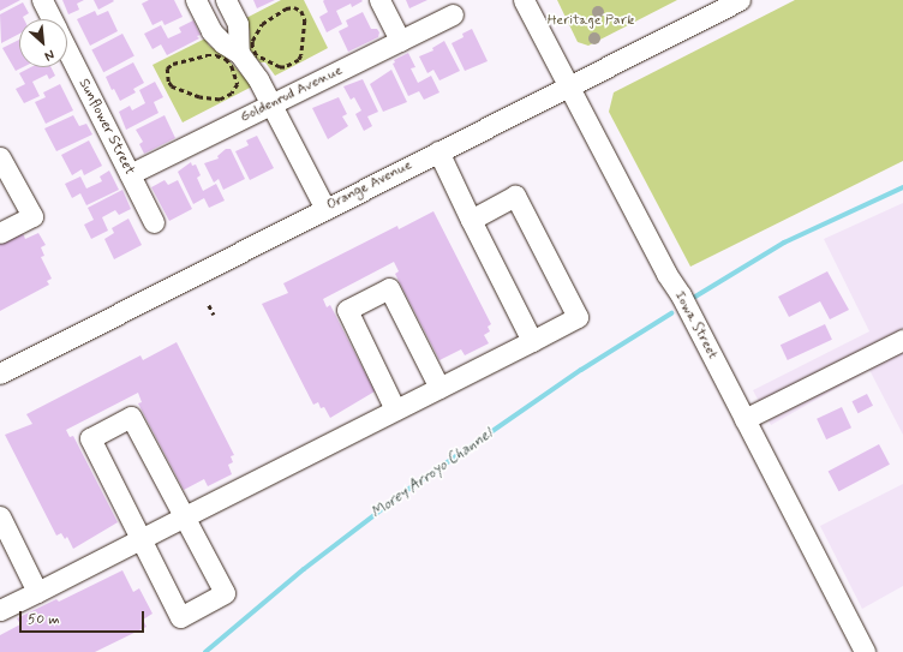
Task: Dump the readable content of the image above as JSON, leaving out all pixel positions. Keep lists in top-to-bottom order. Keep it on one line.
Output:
{"streets":{"street":["Goldenrod Avenue","Sunflower Street","Orange Avenue","Iowa Street"]},"crossings":[["Goldenrod Avenue","Sunflower Street"],["Orange Avenue","Iowa Street"]],"water":["Morey Arroyo Channel"],"parks":["Heritage Park"],"scale_bar":"50 m","north":"bottom right"}
